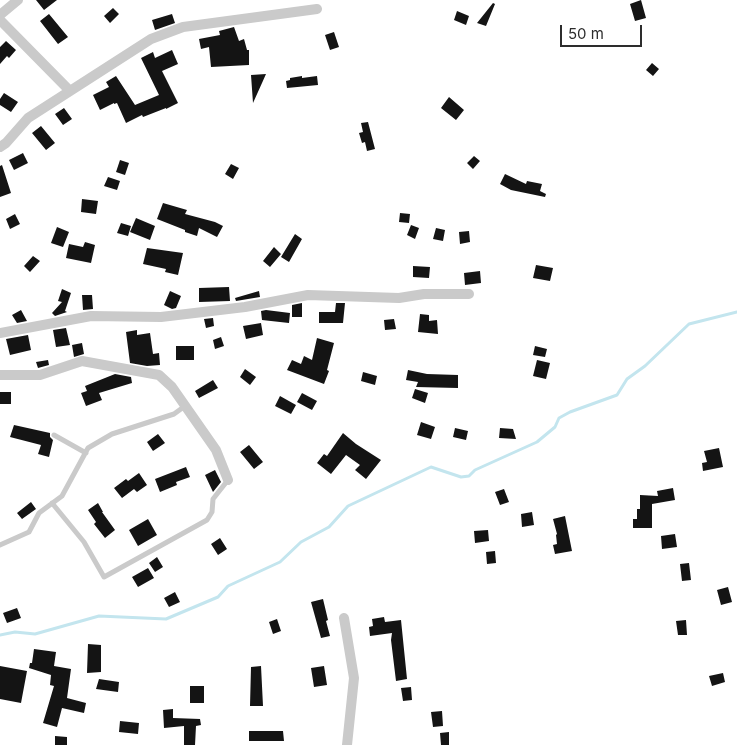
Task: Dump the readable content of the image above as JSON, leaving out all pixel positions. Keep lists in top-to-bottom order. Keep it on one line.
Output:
{"scale_bar":"50 m"}
